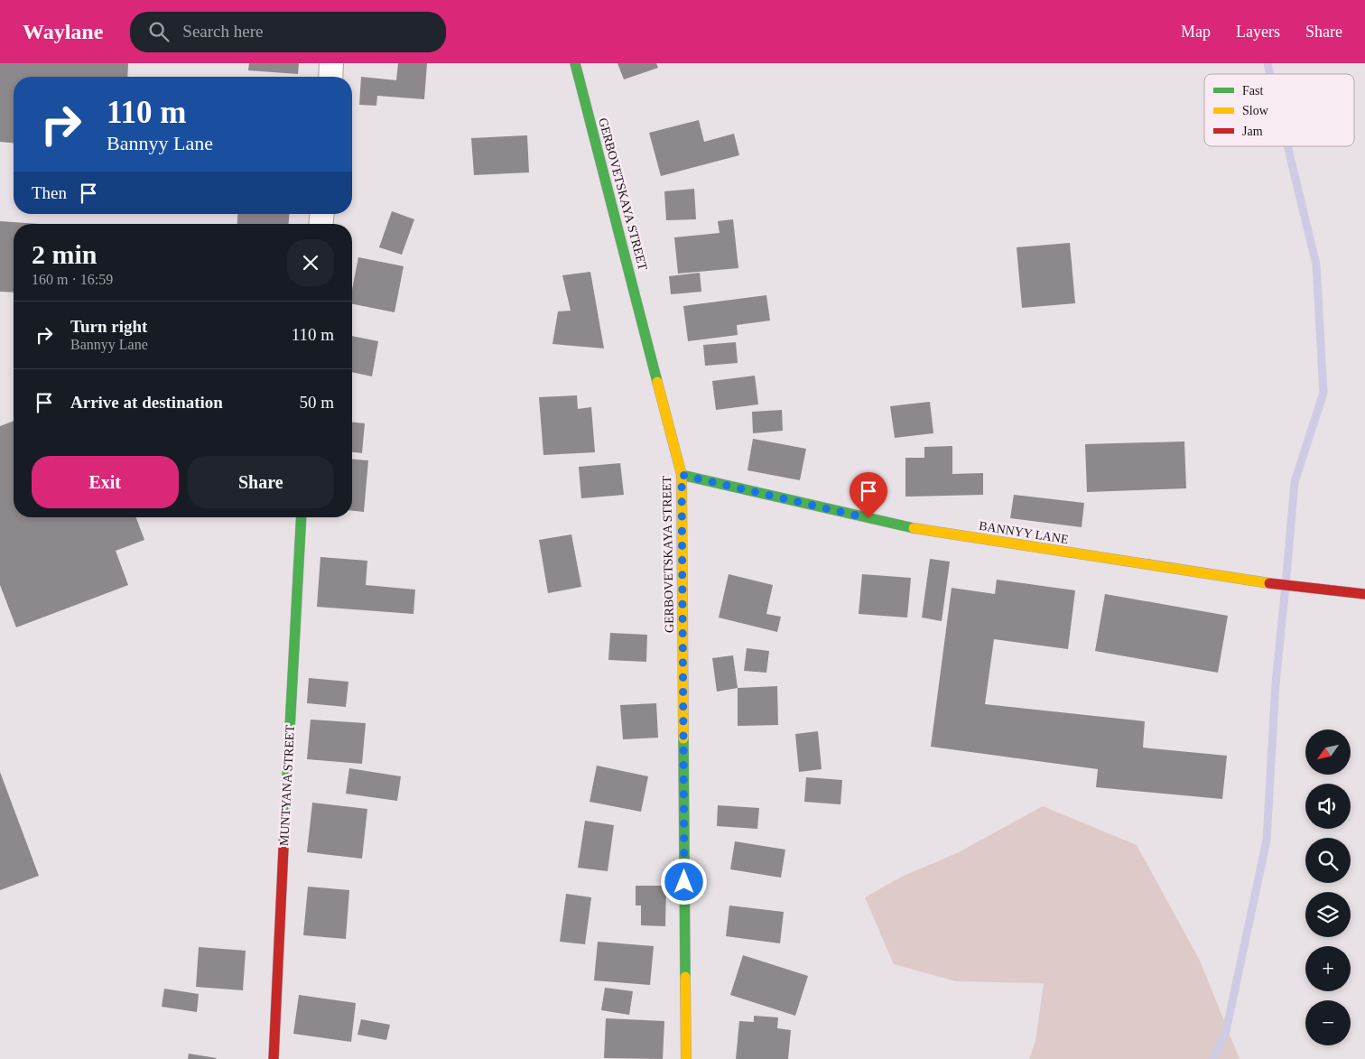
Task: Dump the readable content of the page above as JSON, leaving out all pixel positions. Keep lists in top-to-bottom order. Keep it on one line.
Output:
{"streets":{"street":["GERBOVETSKAYA STREET","BANNYY LANE","MUNTYANA STREET"]},"crossings":[["GERBOVETSKAYA STREET","BANNYY LANE"]],"legend":["Fast","Slow","Jam"],"north":"bottom left","page":{"header":"Waylane","search":"Search here","nav":["Map","Layers","Share"],"turn":["110 m","Bannyy Lane"],"then":"Then","heading":["2 min","160 m · 16:59"],"list":[{"name":"Turn right","note":"Bannyy Lane","value":"110 m"},{"name":"Arrive at destination","value":"50 m"}],"buttons":["Exit","Share"],"map_buttons":["+","−"]}}
